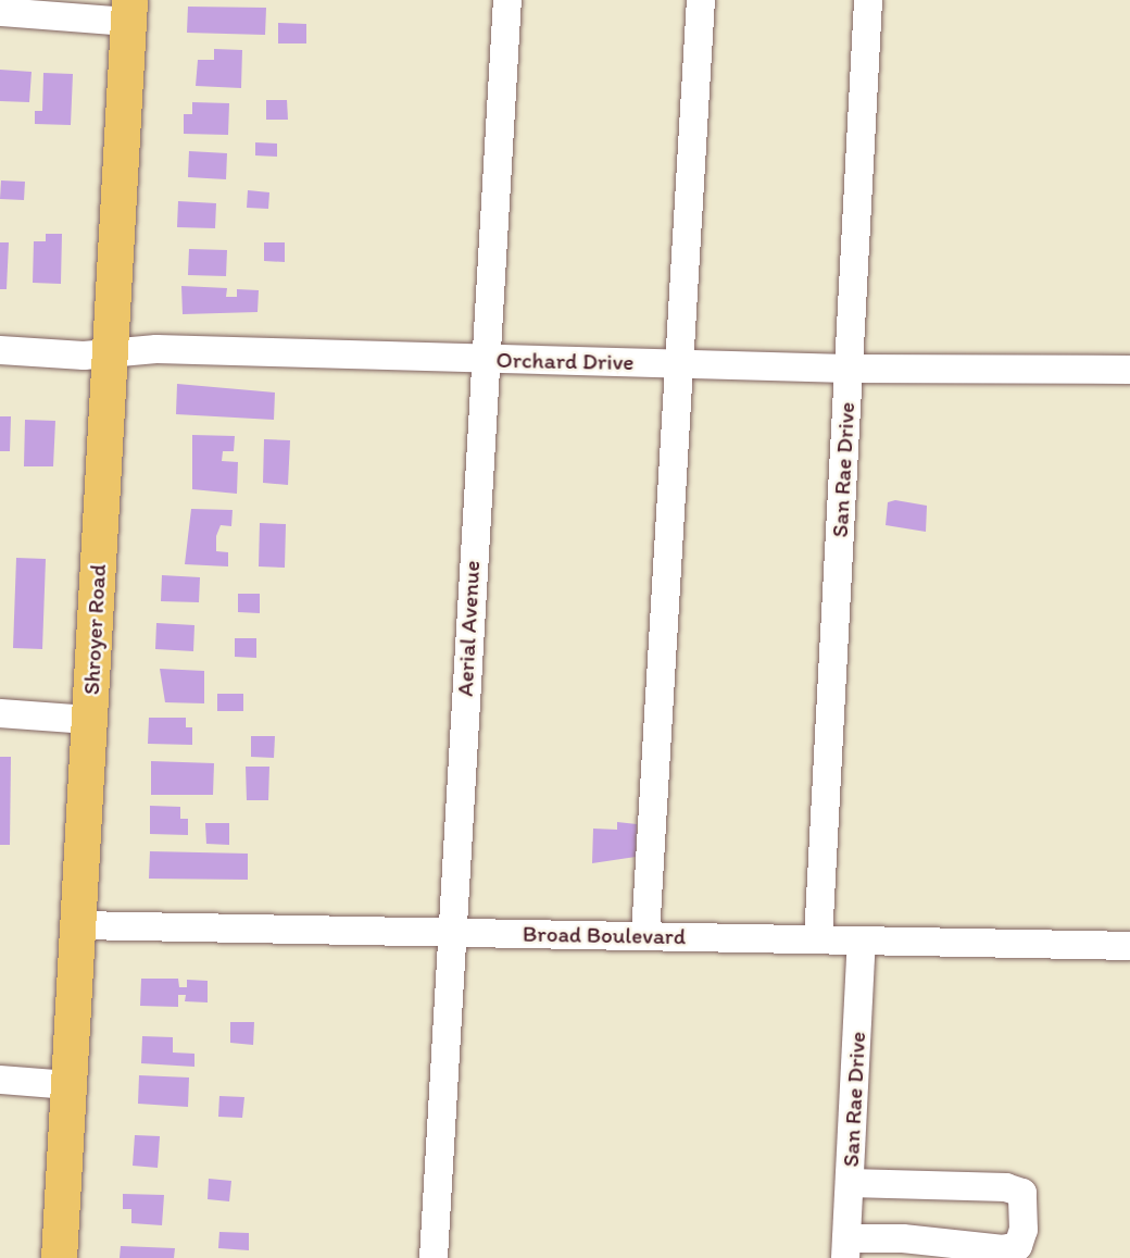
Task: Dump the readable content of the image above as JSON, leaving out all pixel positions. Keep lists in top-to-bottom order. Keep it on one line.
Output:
{"streets":{"main road":["Shroyer Road"],"street":["Orchard Drive","San Rae Drive","Aerial Avenue","Broad Boulevard"]},"crossings":[["Orchard Drive","San Rae Drive"],["Orchard Drive","Aerial Avenue"],["Orchard Drive","Shroyer Road"],["San Rae Drive","Broad Boulevard"],["Aerial Avenue","Broad Boulevard"],["Shroyer Road","Broad Boulevard"]]}
